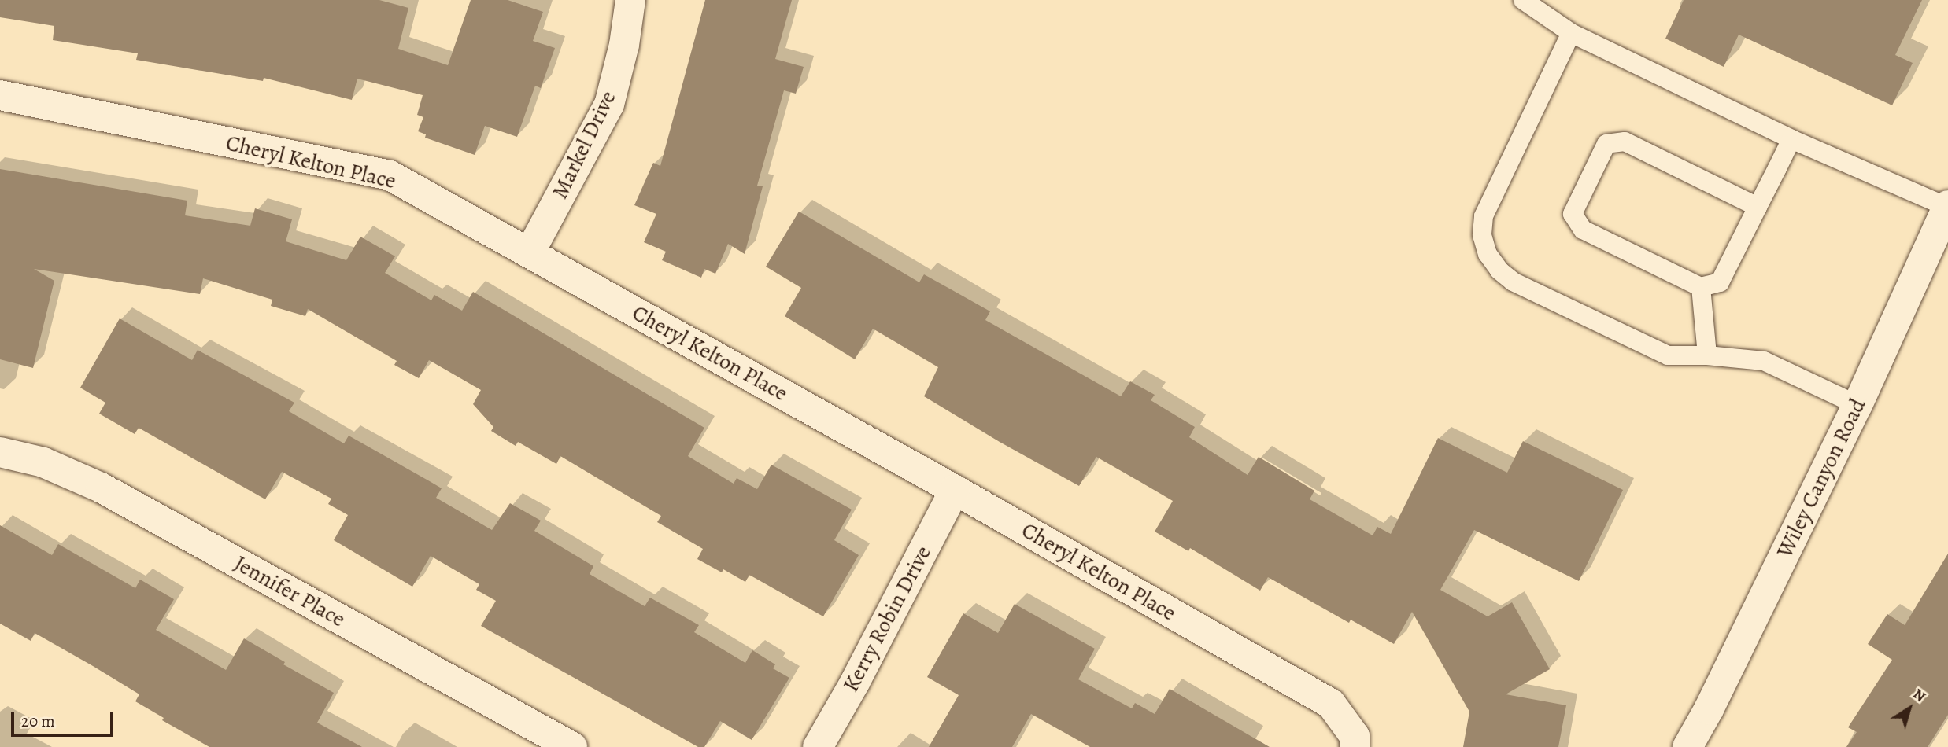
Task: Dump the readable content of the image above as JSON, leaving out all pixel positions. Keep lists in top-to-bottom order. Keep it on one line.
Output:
{"streets":{"street":["Markel Drive","Cheryl Kelton Place","Wiley Canyon Road","Jennifer Place","Kerry Robin Drive"]},"crossings":[["Markel Drive","Cheryl Kelton Place"],["Cheryl Kelton Place","Kerry Robin Drive"]],"scale_bar":"20 m","north":"top right"}
